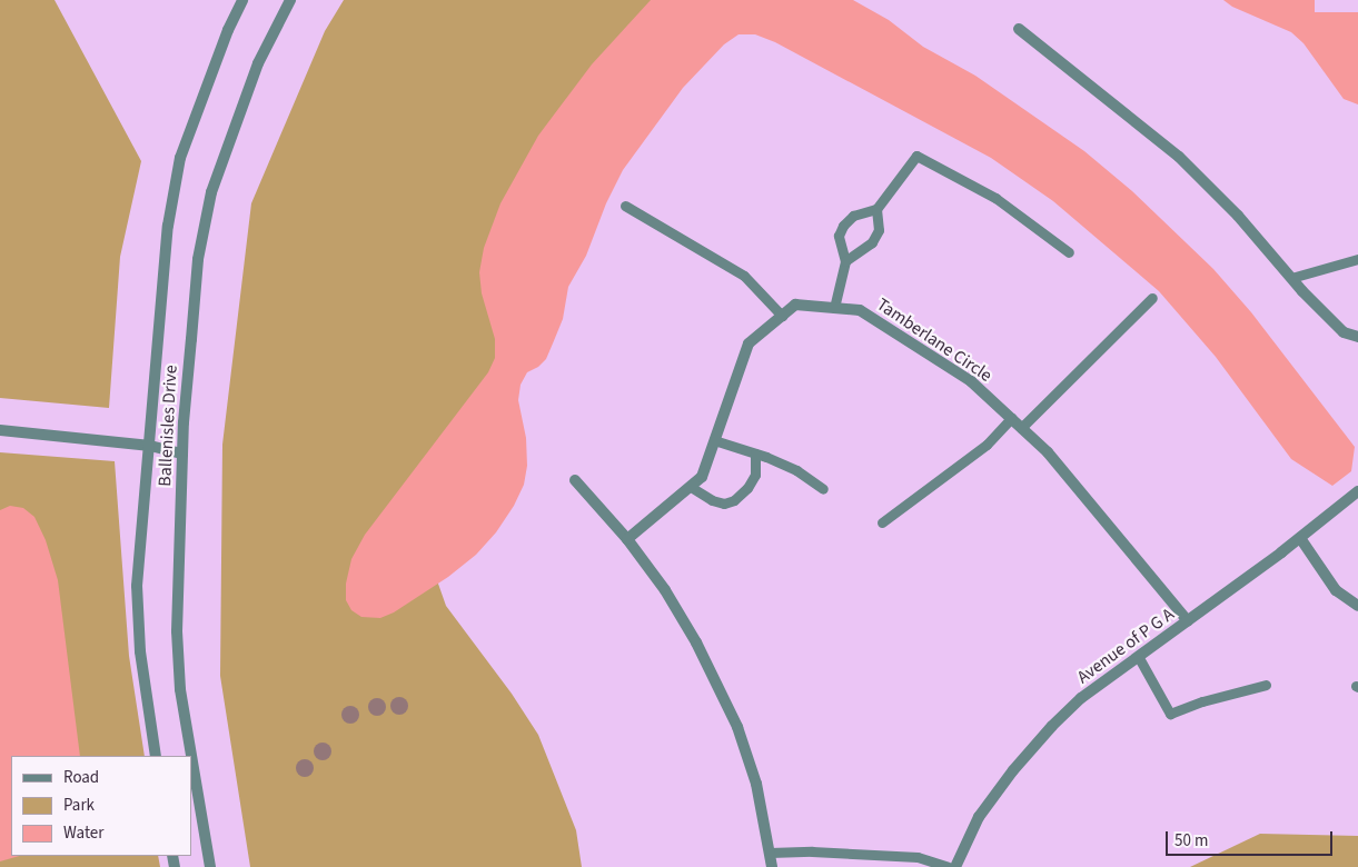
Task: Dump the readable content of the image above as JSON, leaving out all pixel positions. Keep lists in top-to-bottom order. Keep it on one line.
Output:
{"streets":{"street":["Tamberlane Circle","Ballenisles Drive","Avenue of P G A"]},"crossings":[["Tamberlane Circle","Avenue of P G A"]],"legend":["Road","Park","Water"],"scale_bar":"50 m"}
